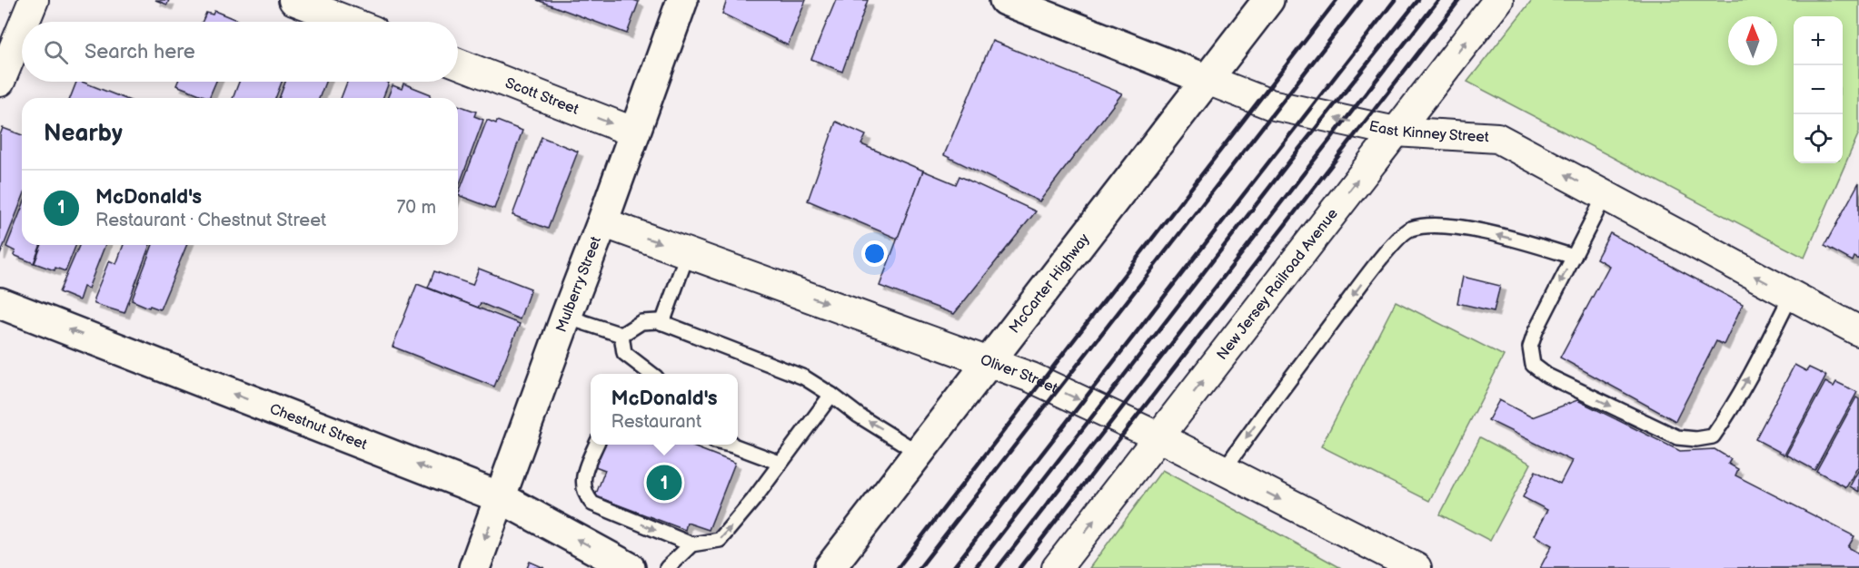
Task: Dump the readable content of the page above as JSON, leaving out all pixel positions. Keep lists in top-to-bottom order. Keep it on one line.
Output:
{"streets":{"street":["Scott Street","East Kinney Street","Mulberry Street","McCarter Highway","New Jersey Railroad Avenue","Oliver Street","Chestnut Street"]},"crossings":[["Scott Street","Mulberry Street"],["East Kinney Street","McCarter Highway"],["East Kinney Street","New Jersey Railroad Avenue"],["Mulberry Street","Oliver Street"],["Mulberry Street","Chestnut Street"],["McCarter Highway","Oliver Street"],["New Jersey Railroad Avenue","Oliver Street"]],"one_way":["Scott Street","East Kinney Street","New Jersey Railroad Avenue","Oliver Street","Chestnut Street"],"north":"top","page":{"map_buttons":["+","−"],"search":"Search here","heading":"Nearby","list":[{"mark":"1","name":"McDonald's","note":"Restaurant · Chestnut Street","value":"70 m"}],"popup":["McDonald's","Restaurant"],"pins":"1"}}
